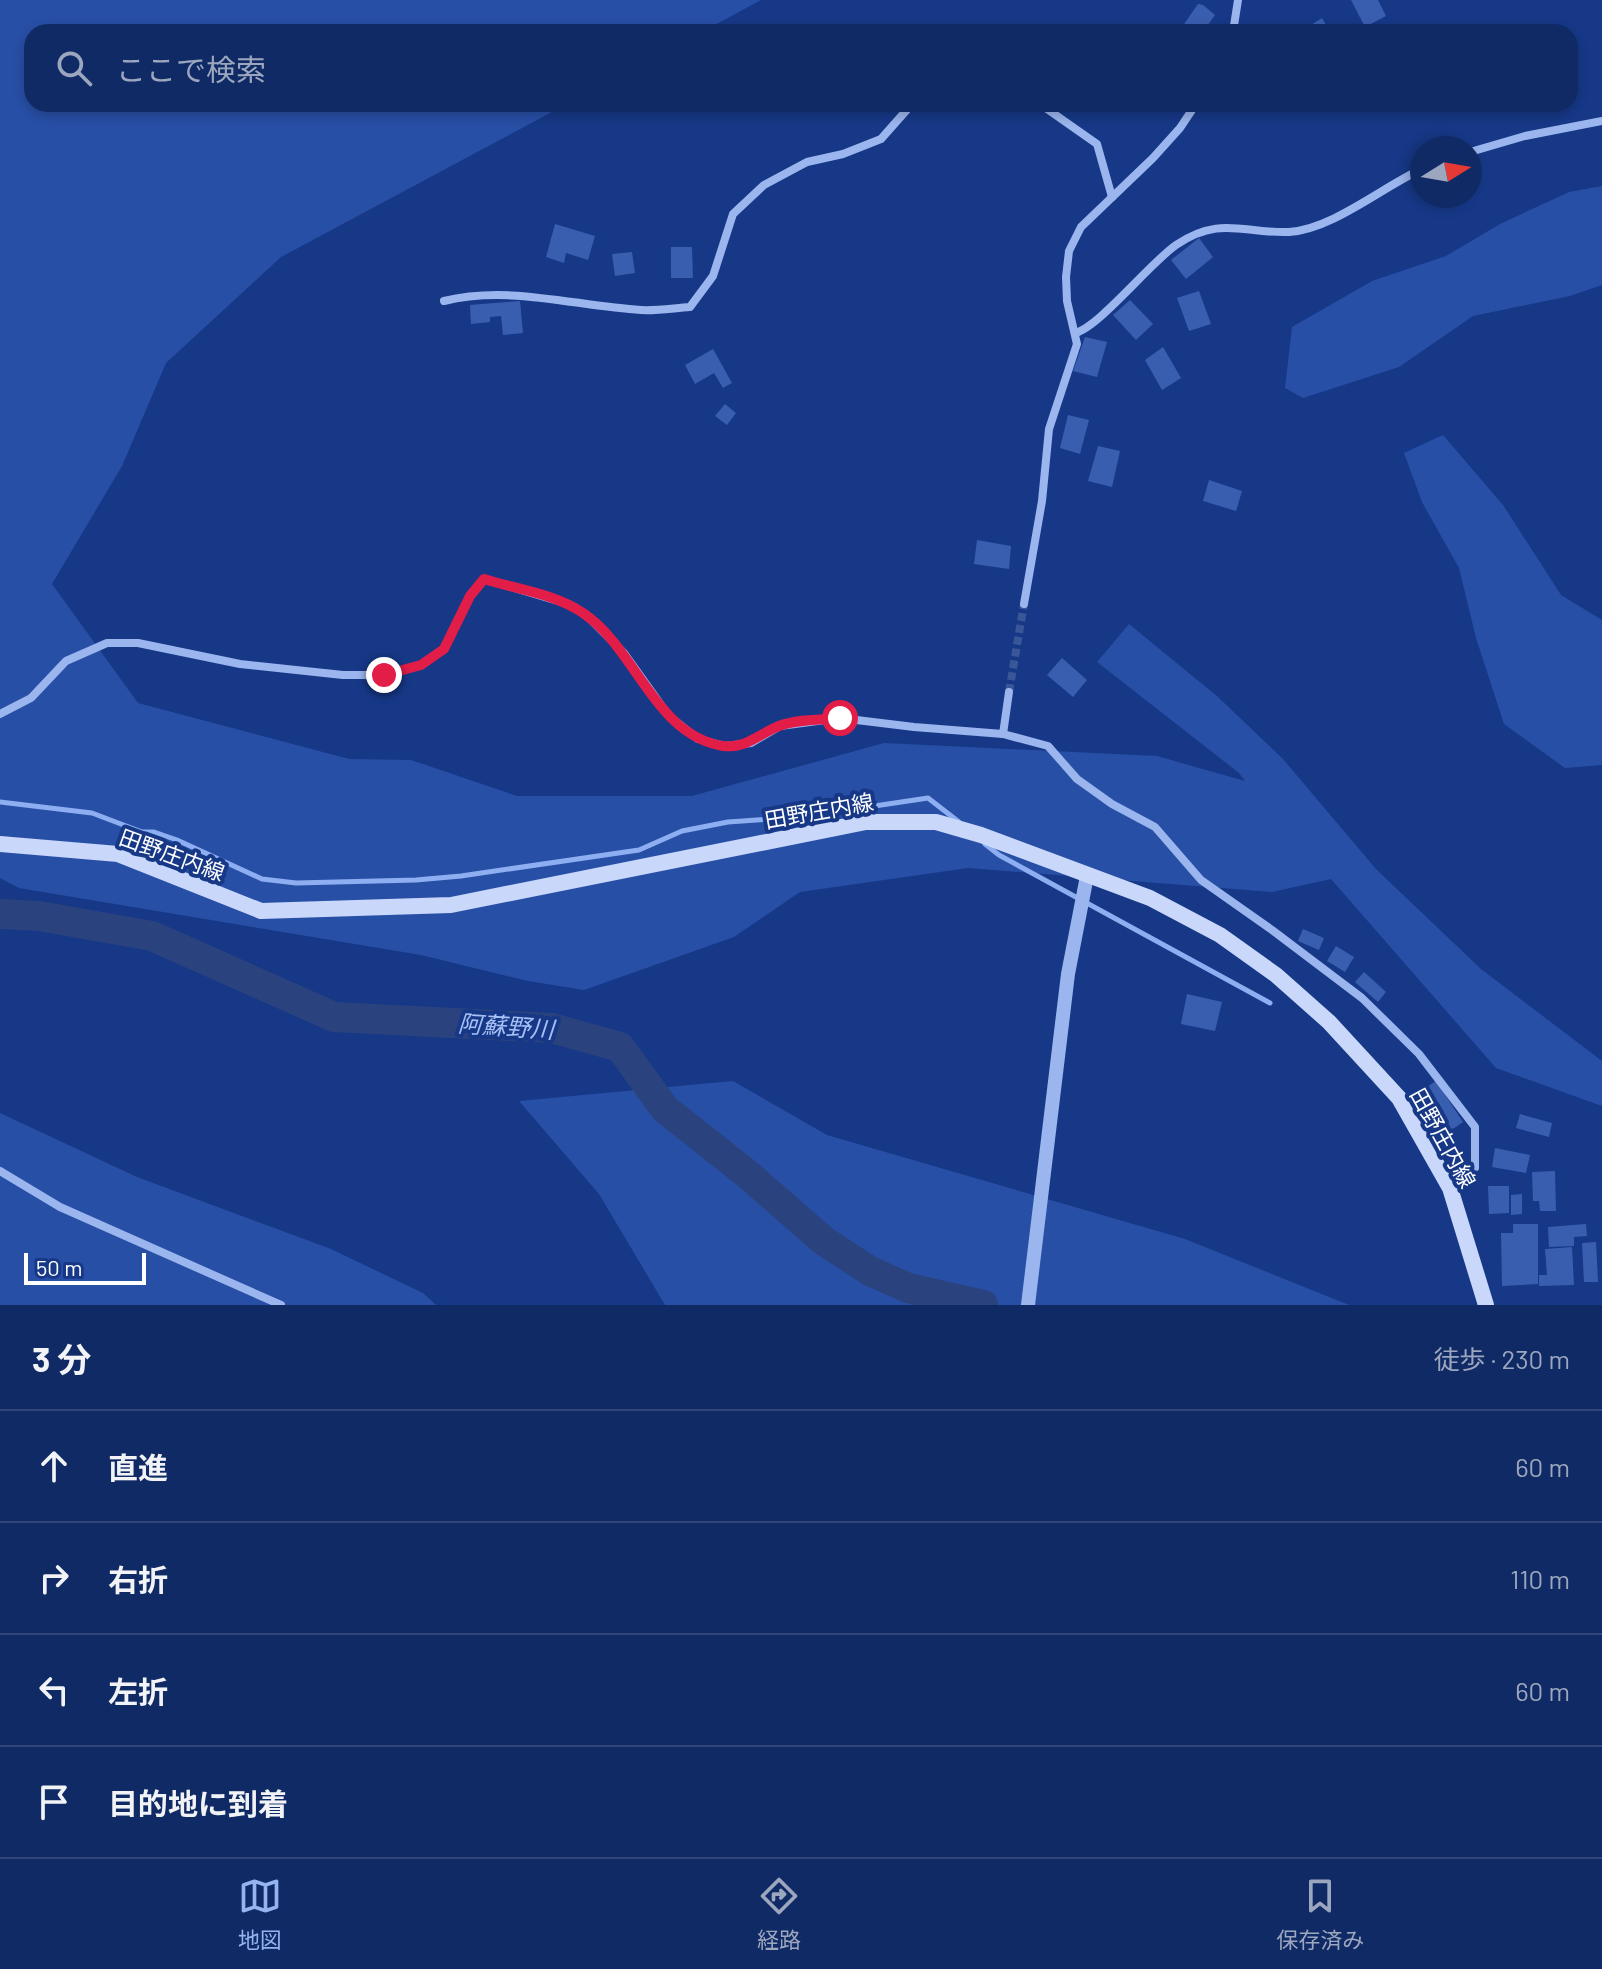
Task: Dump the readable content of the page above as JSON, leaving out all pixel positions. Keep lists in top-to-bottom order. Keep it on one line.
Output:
{"streets":{"main road":["田野庄内線"]},"water":["阿蘇野川"],"scale_bar":"50 m","north":"right","page":{"search":"ここで検索","scale":"50 m","heading":["3 分","徒歩 · 230 m"],"list":[["直進","60 m"],["右折","110 m"],["左折","60 m"],"目的地に到着"],"nav":["地図","経路","保存済み"]}}
